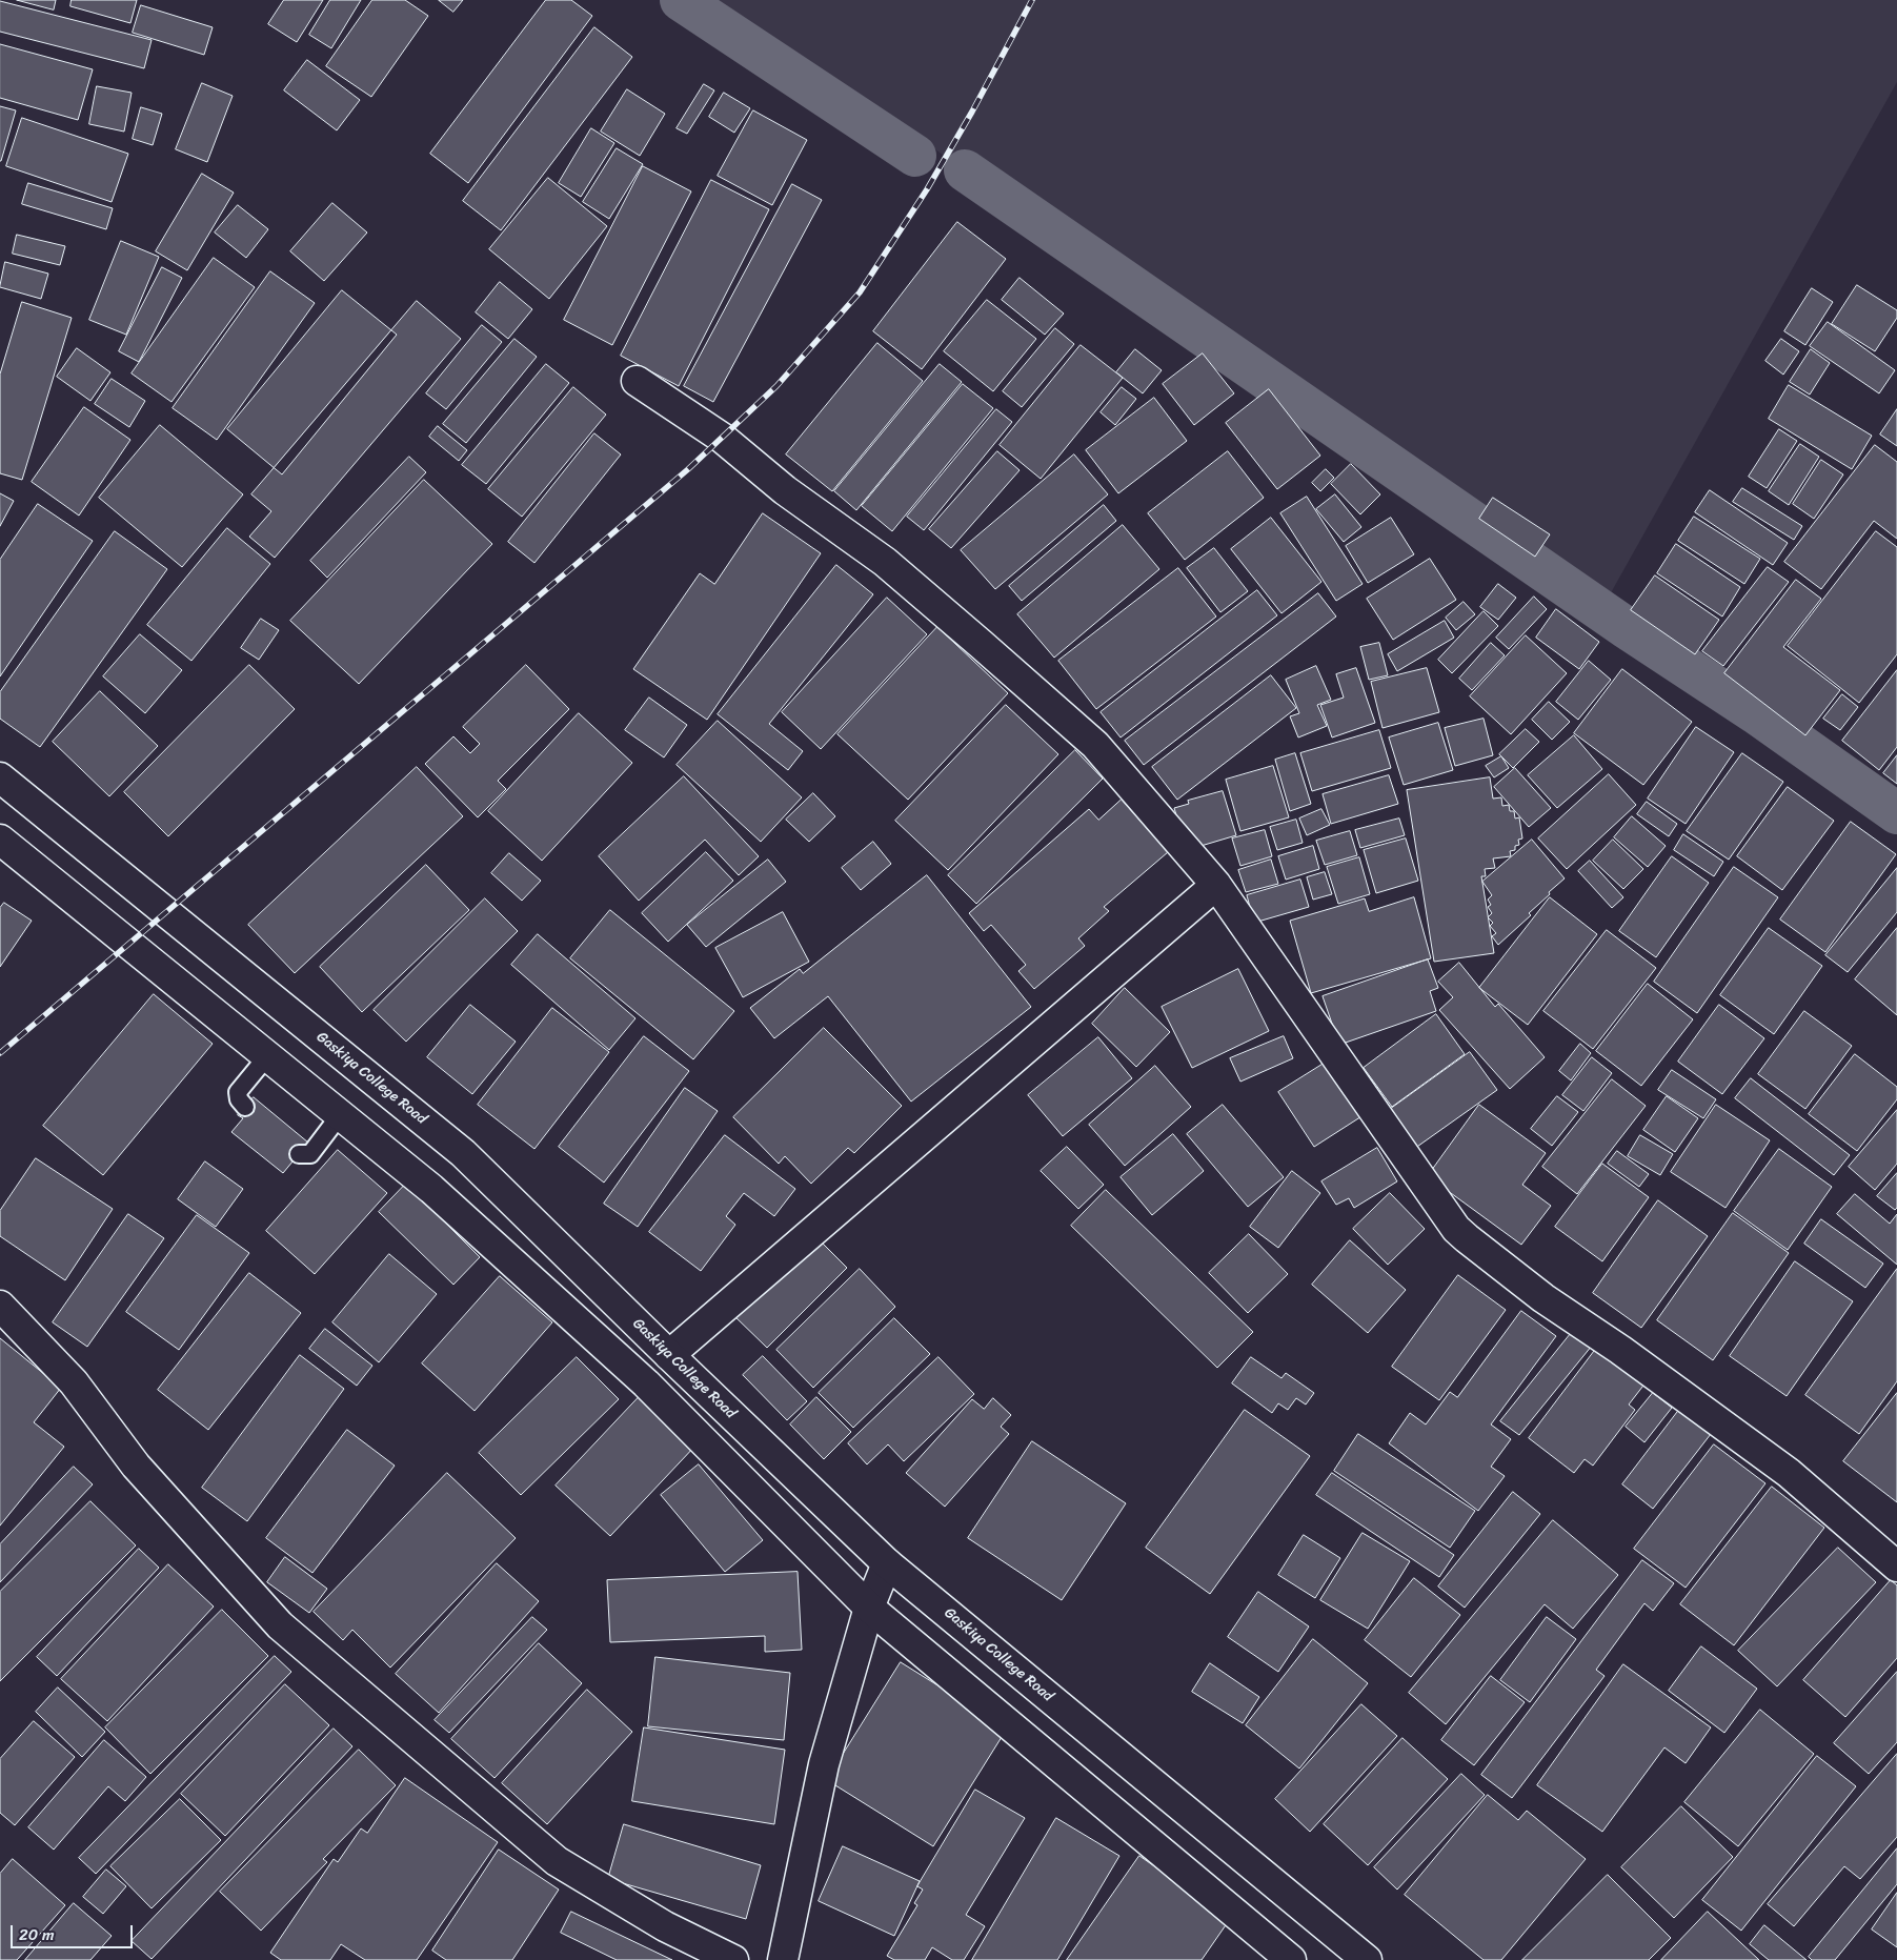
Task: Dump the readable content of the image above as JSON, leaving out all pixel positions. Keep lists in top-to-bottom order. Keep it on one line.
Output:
{"streets":{"street":["Gaskiya College Road"]},"scale_bar":"20 m"}
